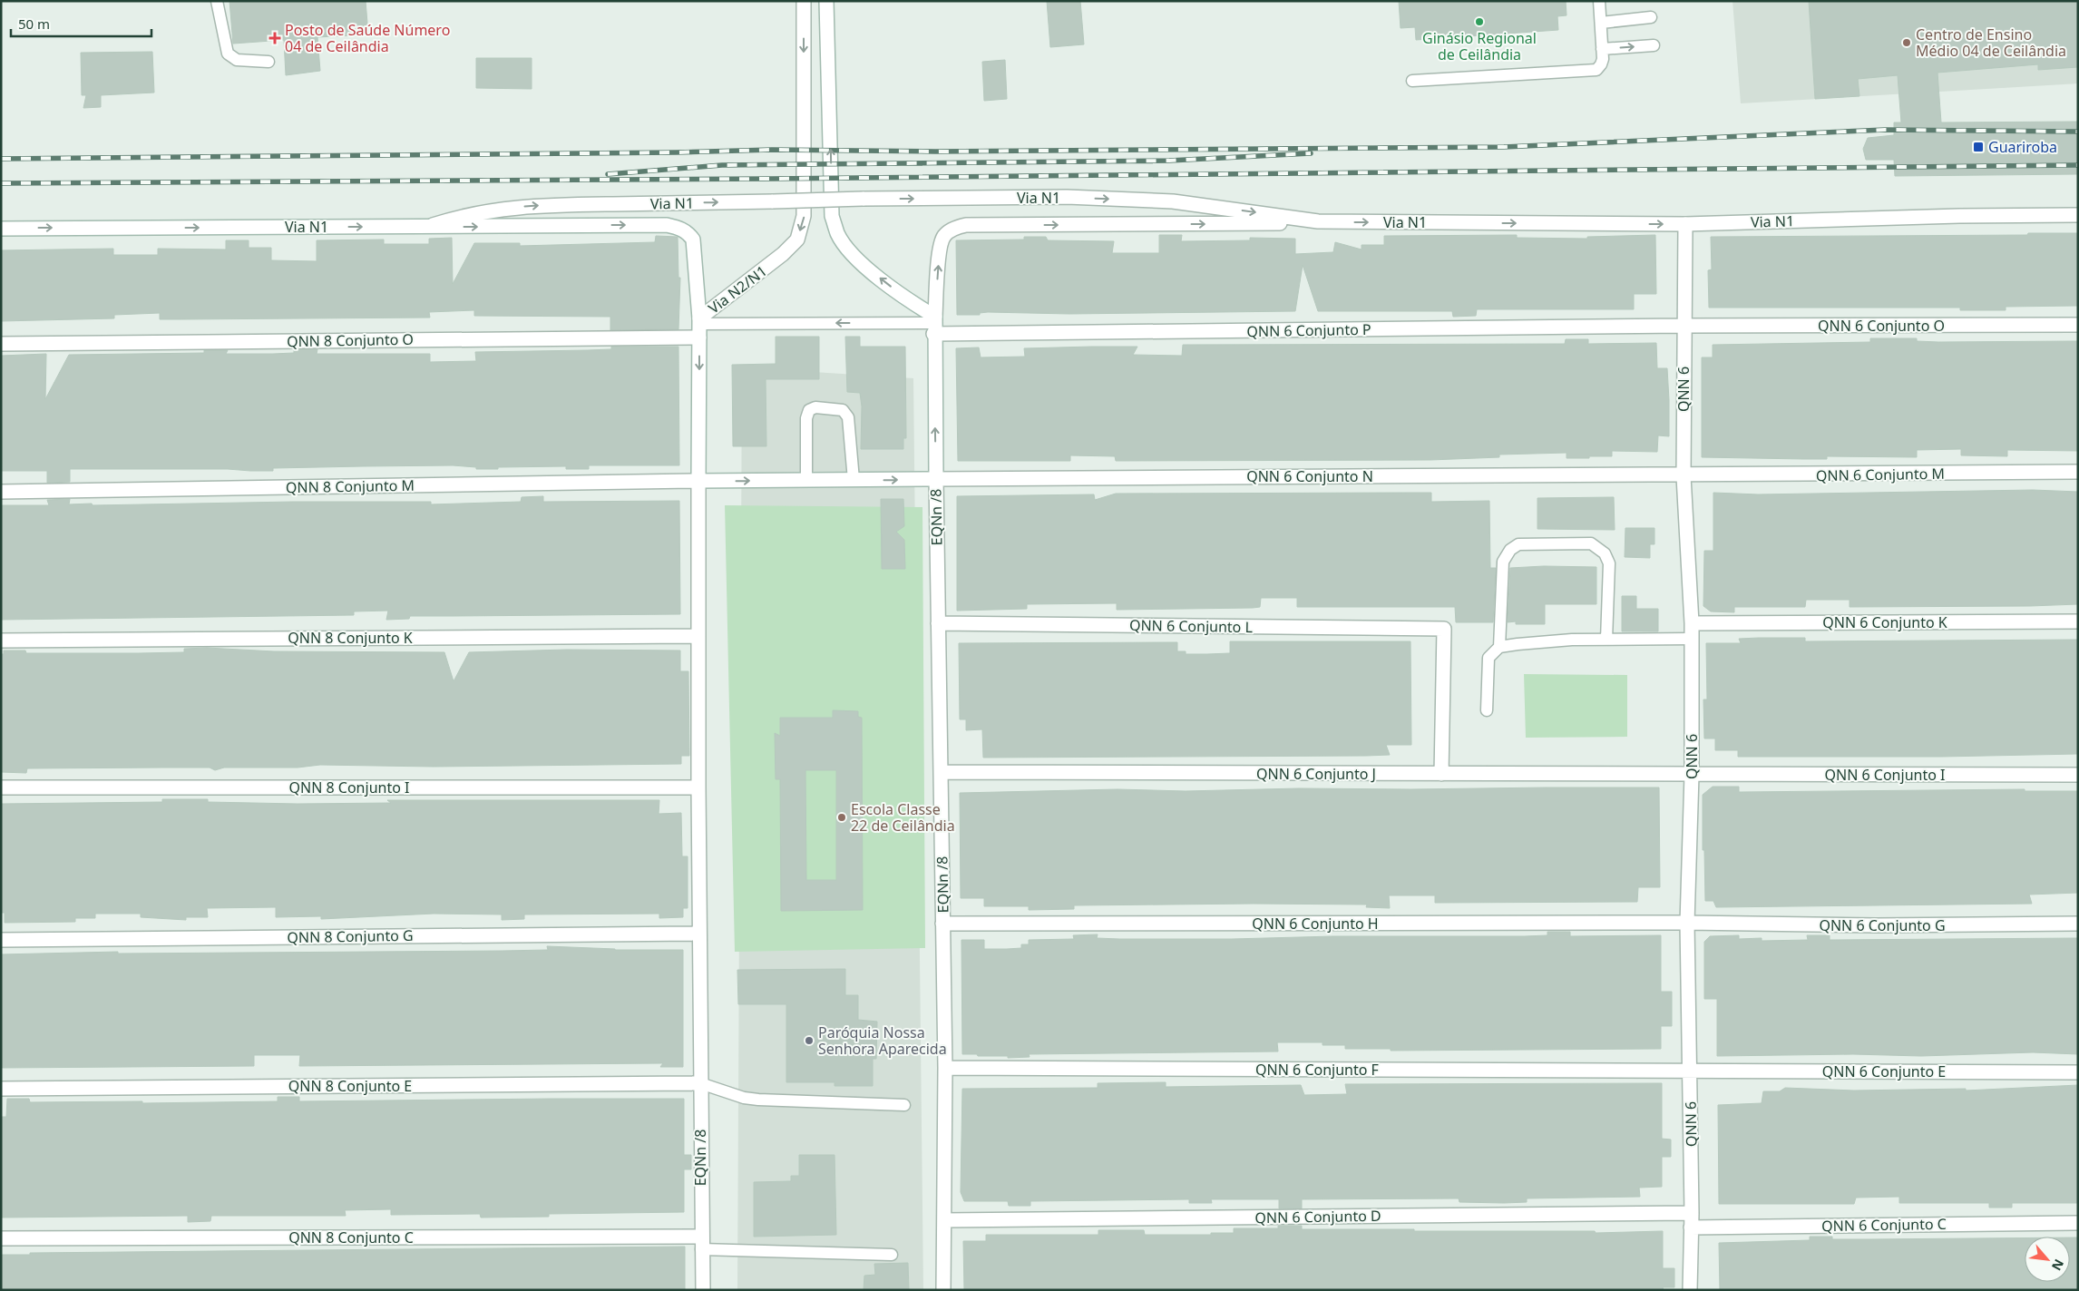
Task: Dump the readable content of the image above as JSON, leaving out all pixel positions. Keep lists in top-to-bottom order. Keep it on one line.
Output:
{"streets":{"street":["Via N1","Via N2/N1","QNN 6 Conjunto O","QNN 6 Conjunto P","QNN 8 Conjunto O","QNN 6","QNN 6 Conjunto M","QNN 6 Conjunto N","QNN 8 Conjunto M","EQNn /8","QNN 6 Conjunto K","QNN 6 Conjunto L","QNN 8 Conjunto K","QNN 6 Conjunto J","QNN 6 Conjunto I","QNN 8 Conjunto I","QNN 6 Conjunto H","QNN 6 Conjunto G","QNN 8 Conjunto G","QNN 6 Conjunto F","QNN 6 Conjunto E","QNN 8 Conjunto E","QNN 6 Conjunto D","QNN 6 Conjunto C","QNN 8 Conjunto C"]},"crossings":[["Via N1","Via N2/N1"],["Via N1","QNN 6"],["Via N1","EQNn /8"],["Via N2/N1","QNN 8 Conjunto O"],["Via N2/N1","EQNn /8"],["QNN 6 Conjunto O","QNN 6 Conjunto P"],["QNN 6 Conjunto O","QNN 6"],["QNN 6 Conjunto P","QNN 6"],["QNN 6 Conjunto P","EQNn /8"],["QNN 8 Conjunto O","EQNn /8"],["QNN 6","QNN 6 Conjunto M"],["QNN 6","QNN 6 Conjunto N"],["QNN 6","QNN 6 Conjunto K"],["QNN 6","QNN 6 Conjunto J"],["QNN 6","QNN 6 Conjunto I"],["QNN 6","QNN 6 Conjunto H"],["QNN 6","QNN 6 Conjunto G"],["QNN 6","QNN 6 Conjunto F"],["QNN 6","QNN 6 Conjunto E"],["QNN 6","QNN 6 Conjunto D"],["QNN 6","QNN 6 Conjunto C"],["QNN 6 Conjunto M","QNN 6 Conjunto N"],["QNN 6 Conjunto N","QNN 8 Conjunto M"],["QNN 6 Conjunto N","EQNn /8"],["QNN 8 Conjunto M","EQNn /8"],["EQNn /8","QNN 6 Conjunto L"],["EQNn /8","QNN 8 Conjunto K"],["EQNn /8","QNN 6 Conjunto J"],["EQNn /8","QNN 8 Conjunto I"],["EQNn /8","QNN 6 Conjunto H"],["EQNn /8","QNN 8 Conjunto G"],["EQNn /8","QNN 6 Conjunto F"],["EQNn /8","QNN 8 Conjunto E"],["EQNn /8","QNN 6 Conjunto D"],["EQNn /8","QNN 8 Conjunto C"],["QNN 6 Conjunto L","QNN 6 Conjunto J"],["QNN 6 Conjunto J","QNN 6 Conjunto I"],["QNN 6 Conjunto H","QNN 6 Conjunto G"],["QNN 6 Conjunto F","QNN 6 Conjunto E"]],"one_way":["Via N1"],"places":{"other":["Ginásio Regional de Ceilândia","Centro de Ensino Médio 04 de Ceilândia","Escola Classe 22 de Ceilândia","Paróquia Nossa Senhora Aparecida"],"health":["Posto de Saúde Número 04 de Ceilândia"],"transit":["Guariroba"]},"scale_bar":"50 m","north":"bottom right"}
